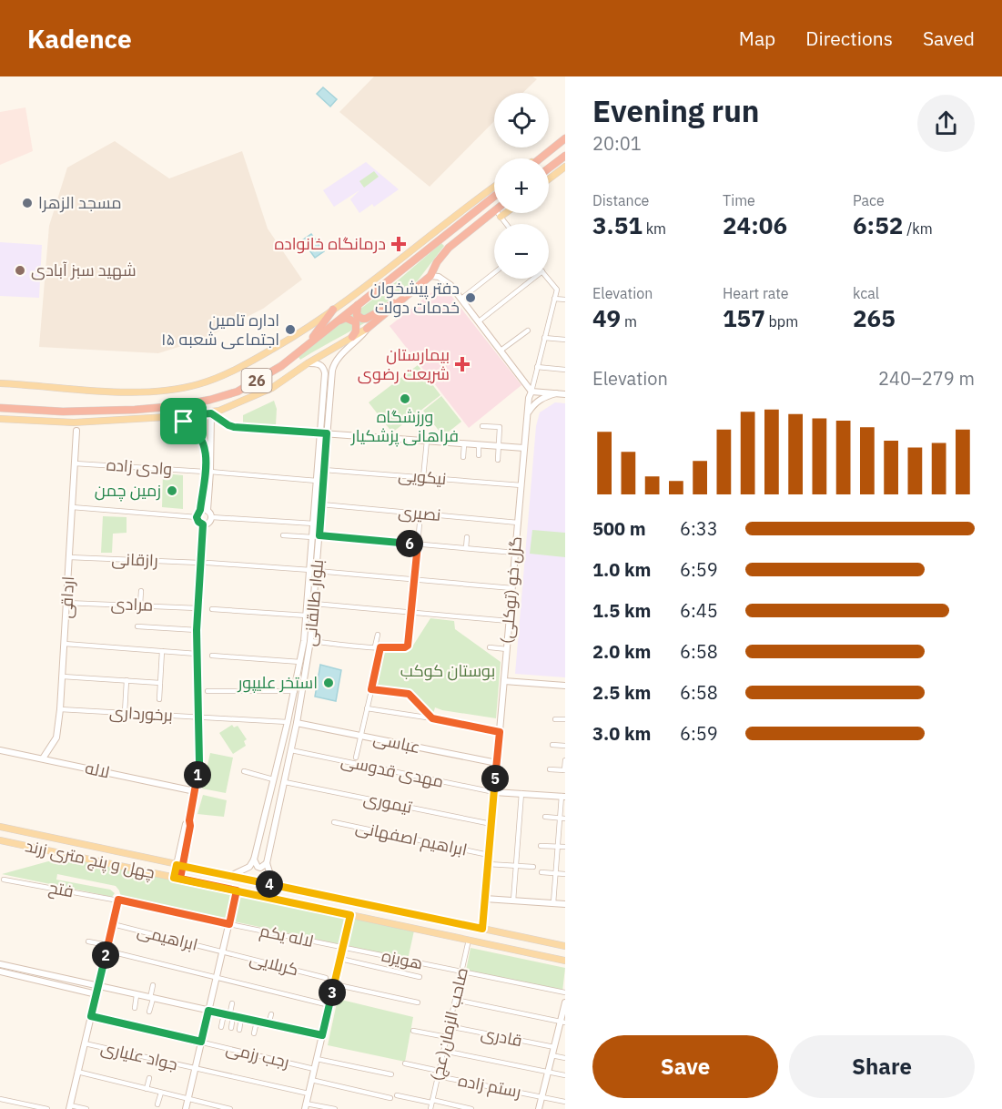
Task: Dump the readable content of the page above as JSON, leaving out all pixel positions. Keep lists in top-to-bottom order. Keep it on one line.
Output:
{"streets":{"highway":["26"],"main road":["چهل و پنج متری زرند"],"street":["وادی زاده","نیکویی","نصیری","رازقانی","گزل خو (توکلی)","ارداقی","بلوار طالقانی","مرادی","برخورداری","عباسی","لاله","مهدی قدوسی","تیموری","ابراهیم اصفهانی","فتح","لاله یکم","ابراهیمی","هویزه","کربلایی","صاحب الزمان(عج)","قادری","رجب رزمی","جواد علیاری","رستم زاده"]},"crossings":[["وادی زاده","ارداقی"],["وادی زاده","بلوار طالقانی"],["نیکویی","گزل خو (توکلی)"],["نیکویی","بلوار طالقانی"],["نصیری","گزل خو (توکلی)"],["نصیری","بلوار طالقانی"],["رازقانی","ارداقی"],["گزل خو (توکلی)","عباسی"],["گزل خو (توکلی)","مهدی قدوسی"],["گزل خو (توکلی)","تیموری"],["گزل خو (توکلی)","ابراهیم اصفهانی"],["گزل خو (توکلی)","چهل و پنج متری زرند"],["ارداقی","مرادی"],["ارداقی","برخورداری"],["ارداقی","لاله"],["بلوار طالقانی","برخورداری"],["بلوار طالقانی","عباسی"],["بلوار طالقانی","مهدی قدوسی"],["بلوار طالقانی","تیموری"],["چهل و پنج متری زرند","صاحب الزمان(عج)"],["فتح","لاله یکم"],["لاله یکم","هویزه"],["ابراهیمی","کربلایی"],["هویزه","صاحب الزمان(عج)"],["صاحب الزمان(عج)","قادری"],["صاحب الزمان(عج)","رستم زاده"]],"parks":["بوستان کوکب"],"places":{"other":["مسجد الزهرا","شهید سبز آبادی","دفتر پیشخوان خدمات دولت","اداره تامین اجتماعی شعبه ۱۵","ورزشگاه فراهانی پزشکیار","زمین چمن","استخر علیپور"],"health":["درمانگاه خانواده","بیمارستان شریعت رضوی"]},"page":{"header":"Kadence","nav":["Map","Directions","Saved"],"heading":["Evening run","20:01"],"map_buttons":["+","−"],"stats":[["Distance","3.51 km"],["Time","24:06"],["Pace","6:52 /km"],["Elevation","49 m"],["Heart rate","157 bpm"],["kcal","265"]],"chart":["Elevation","240–279 m"],"list":[{"name":"500 m","note":"6:33"},{"name":"1.0 km","note":"6:59"},{"name":"1.5 km","note":"6:45"},{"name":"2.0 km","note":"6:58"},{"name":"2.5 km","note":"6:58"},{"name":"3.0 km","note":"6:59"}],"pins":["6","1","5","4","2","3"],"buttons":["Save","Share"]}}
